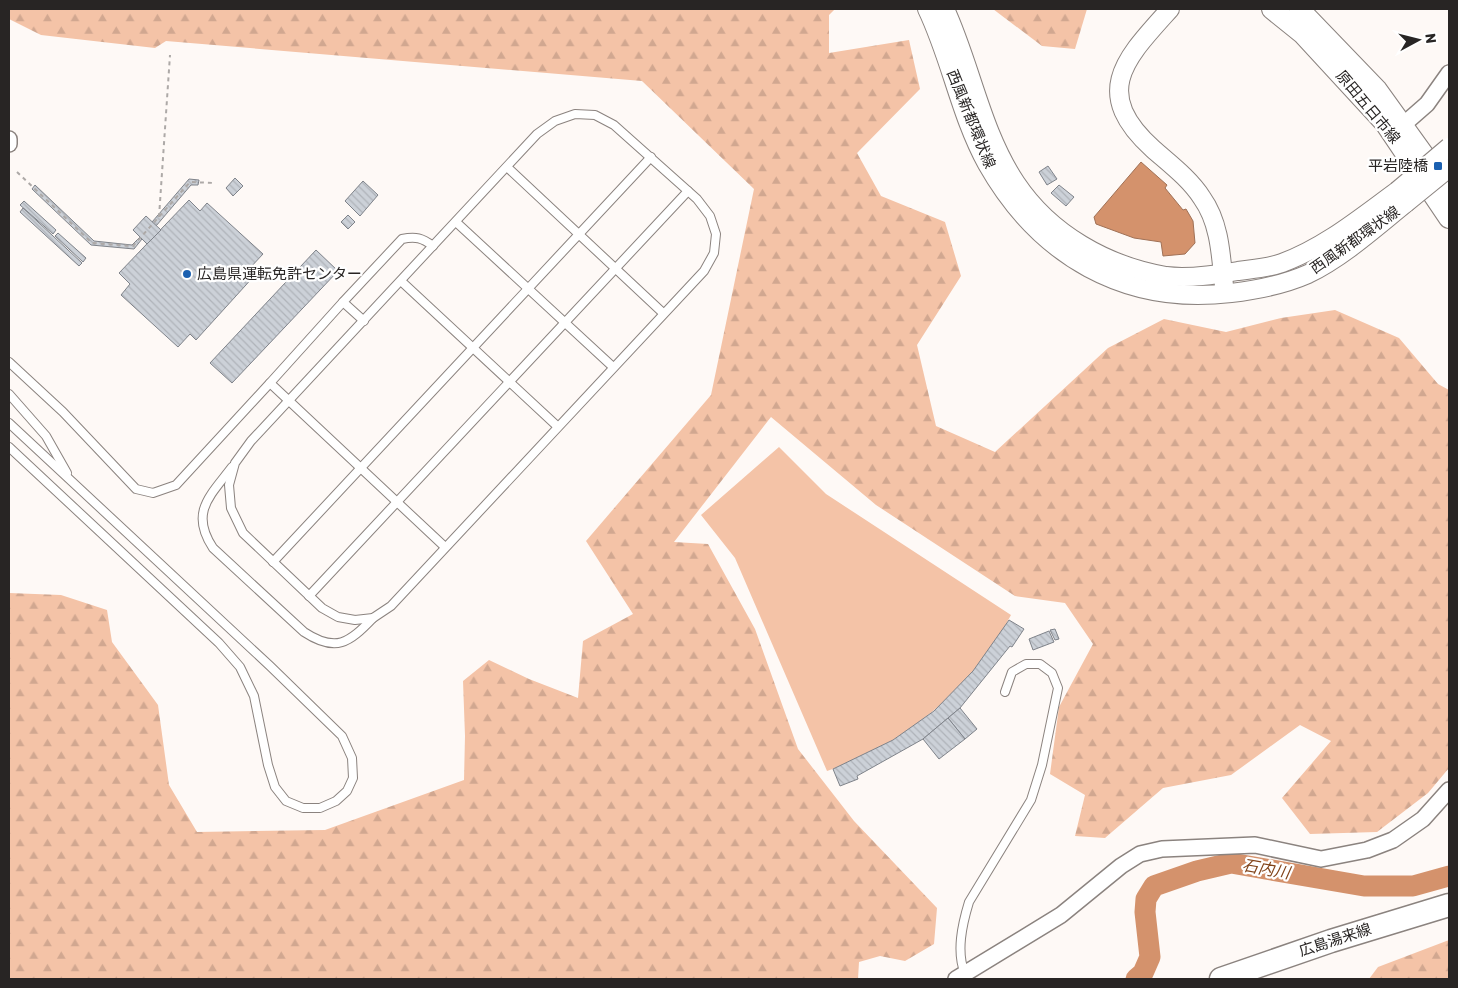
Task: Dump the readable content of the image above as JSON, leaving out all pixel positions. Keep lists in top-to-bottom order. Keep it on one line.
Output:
{"streets":{"main road":["原田五日市線","広島湯来線"],"street":["西風新都環状線"]},"water":["石内川"],"places":{"transit":["平岩陸橋"],"other":["広島県運転免許センター"]},"north":"right"}
